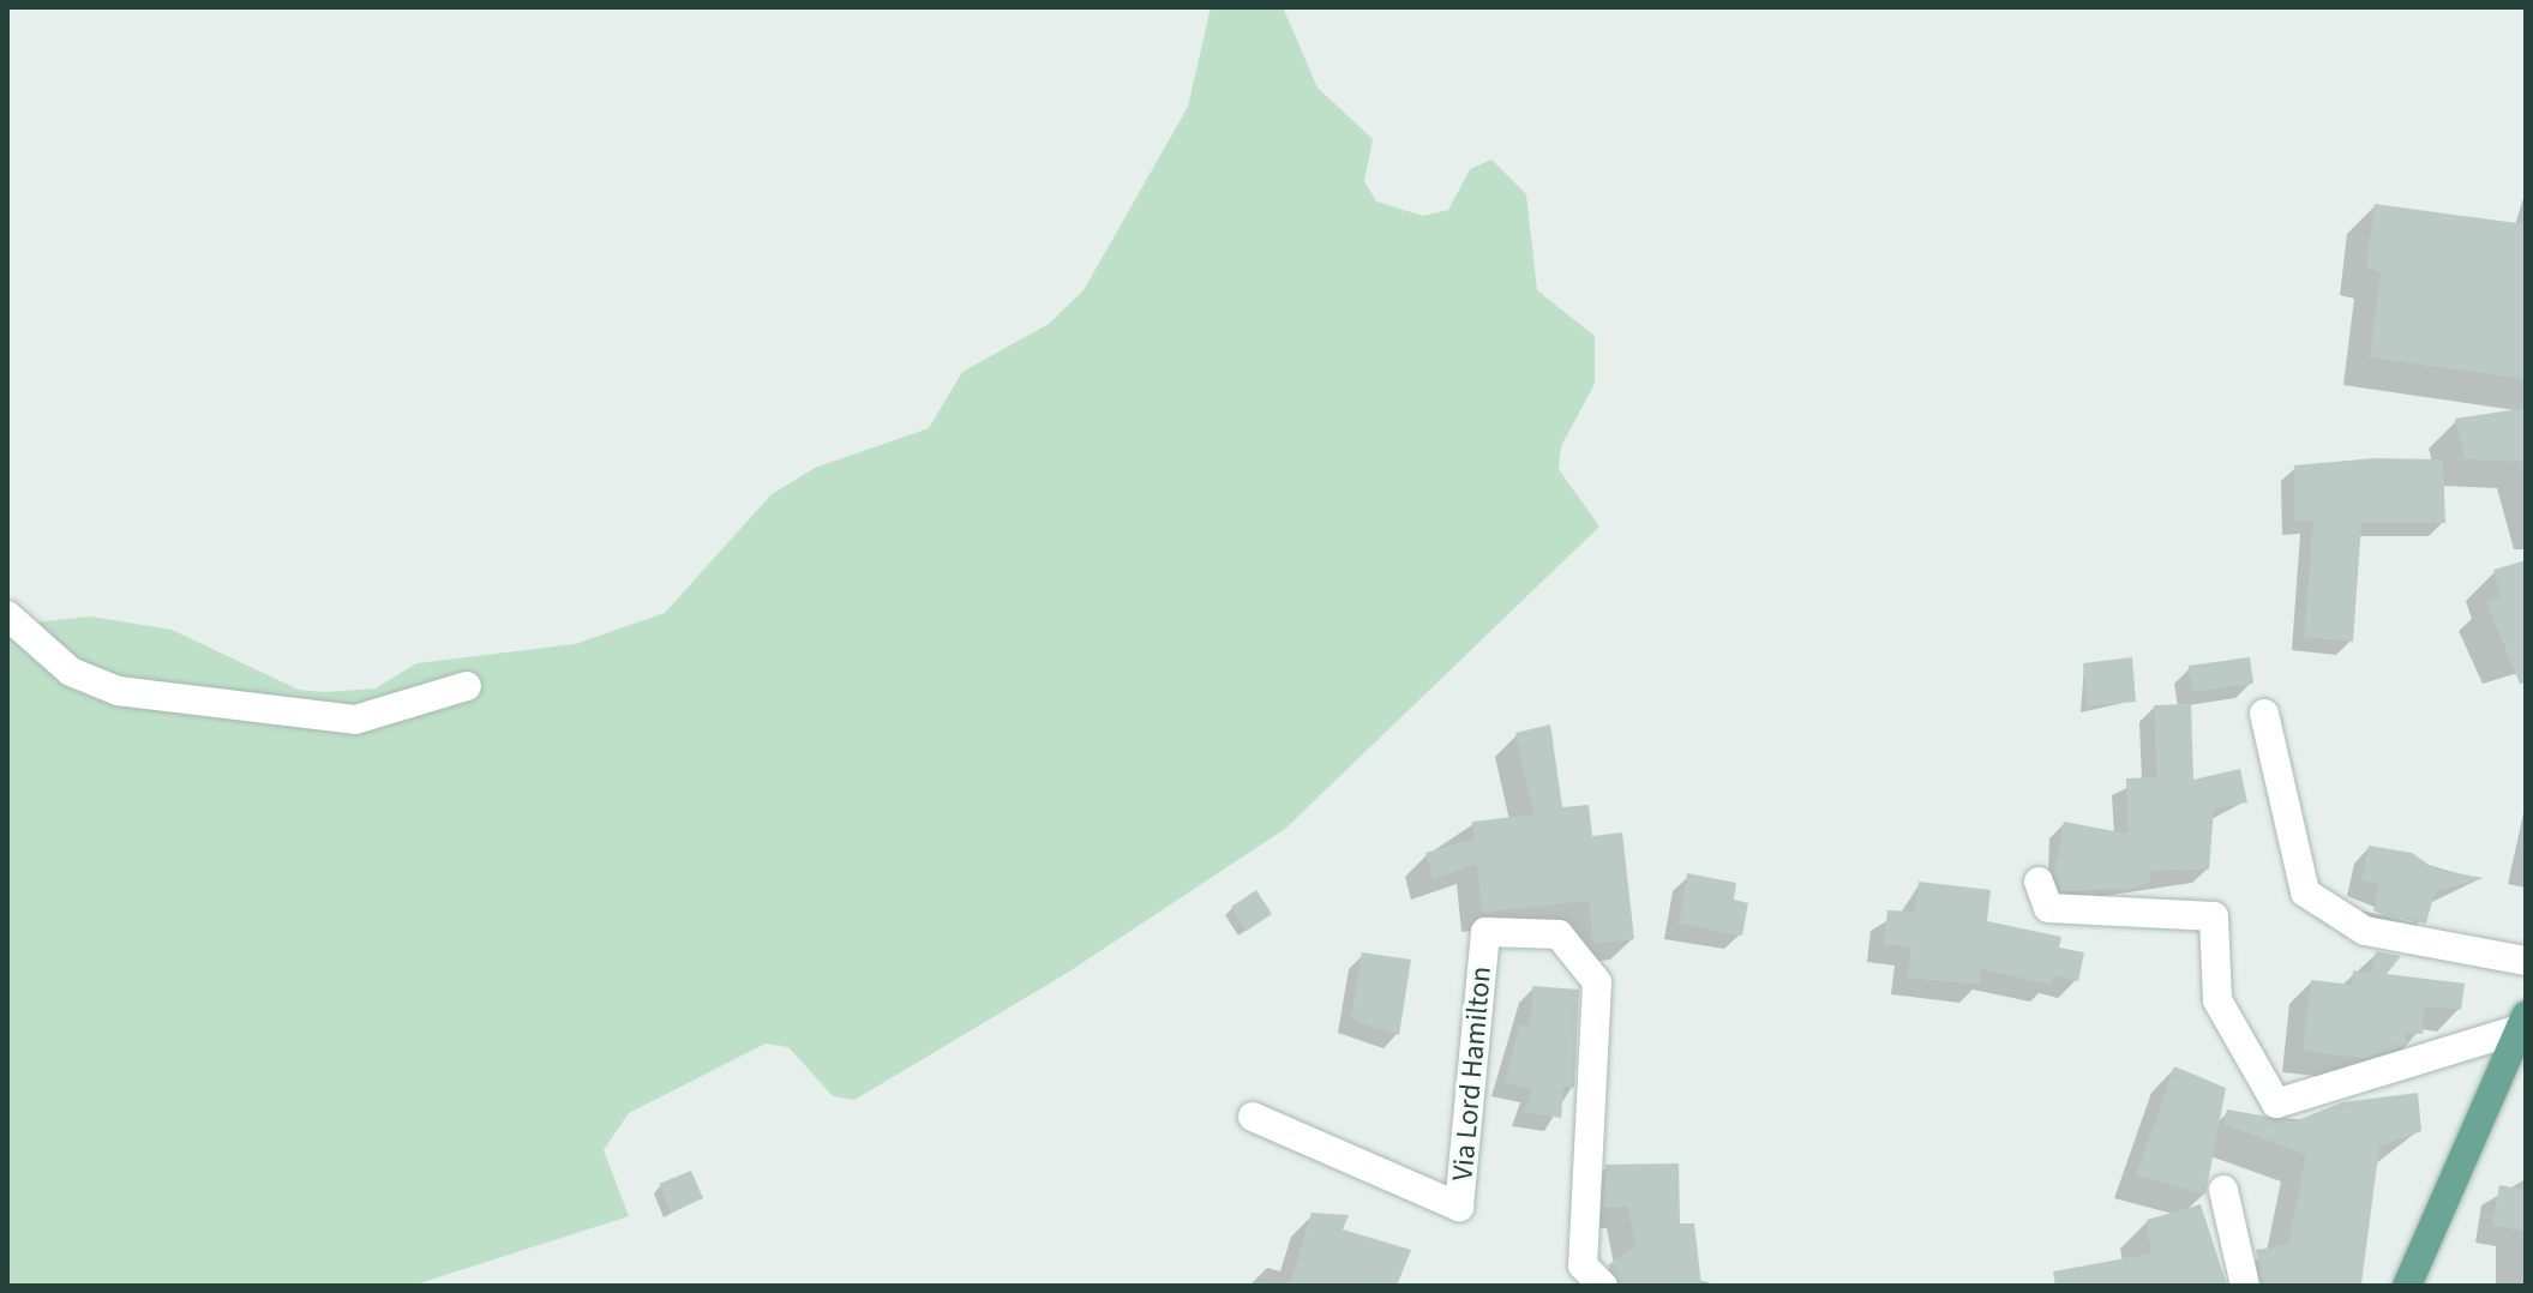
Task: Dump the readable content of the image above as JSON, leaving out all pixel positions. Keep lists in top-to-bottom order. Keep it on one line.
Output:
{"streets":{"street":["Via Lord Hamilton"]}}
